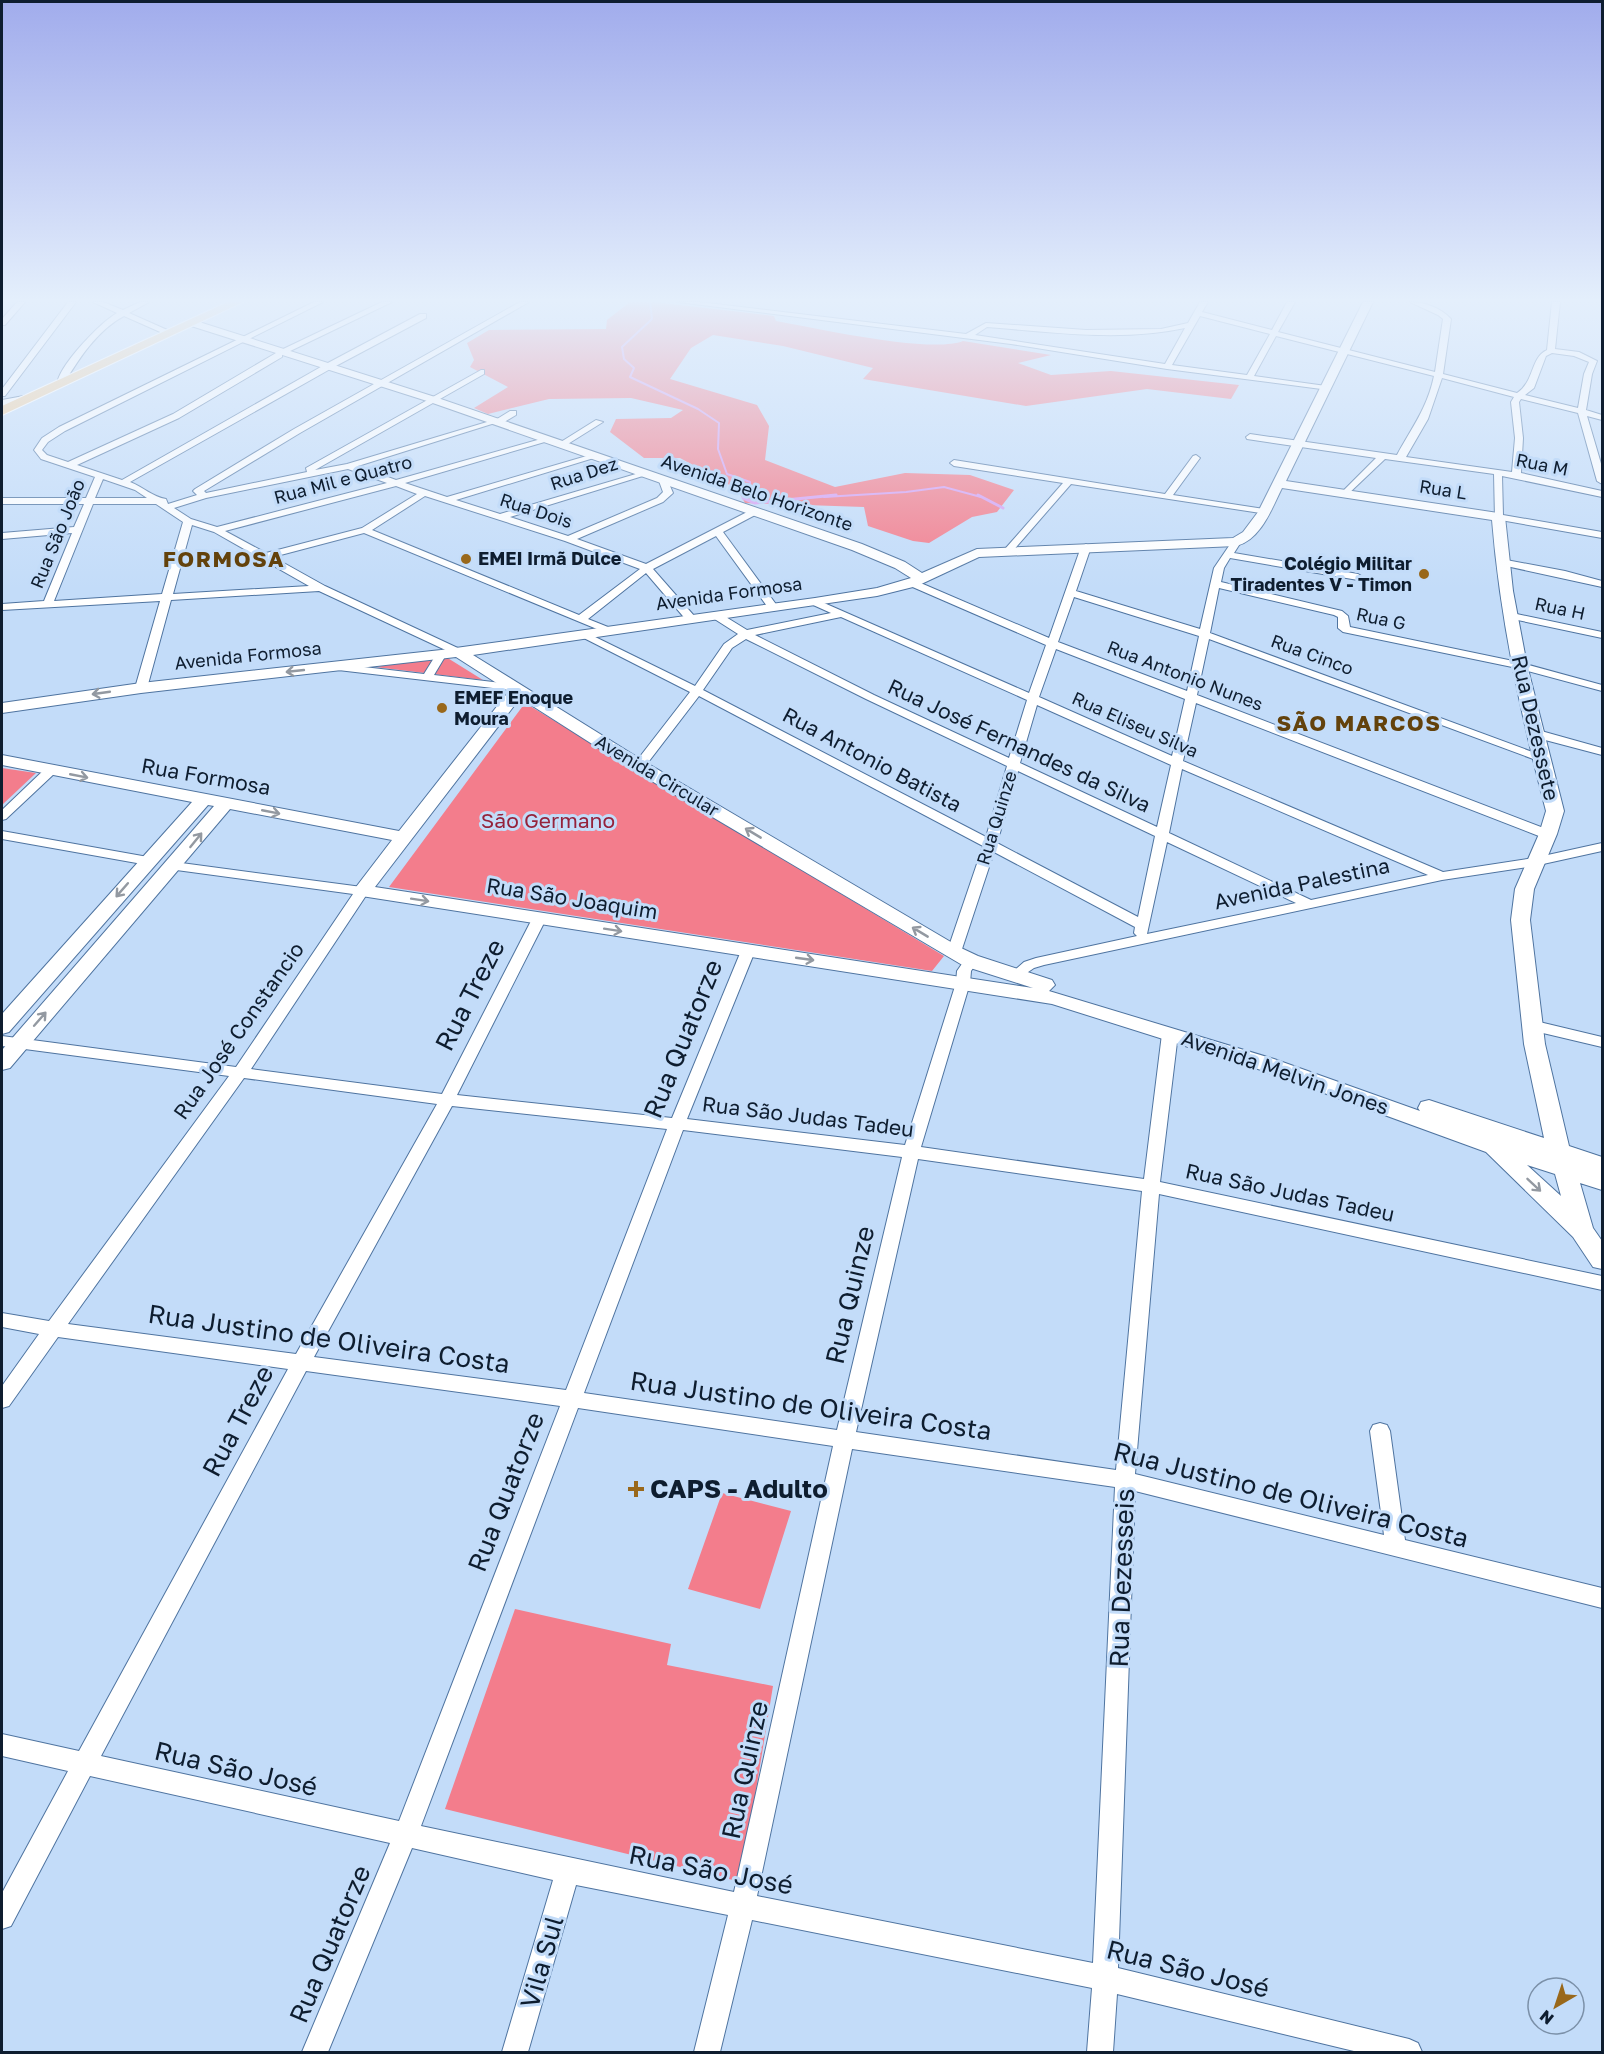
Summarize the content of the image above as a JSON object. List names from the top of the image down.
{
  "streets": {
    "main road": [
      "Rua L",
      "Avenida Belo Horizonte",
      "Avenida Formosa",
      "Rua Dezessete",
      "Avenida Circular",
      "Rua Formosa",
      "Rua São Joaquim",
      "Rua José Constancio",
      "Avenida Melvin Jones"
    ],
    "street": [
      "Rua M",
      "Rua Dez",
      "Rua Mil e Quatro",
      "Rua Dois",
      "Rua São João",
      "Rua H",
      "Rua G",
      "Rua Cinco",
      "Rua Antonio Nunes",
      "Rua Eliseu Silva",
      "Rua José Fernandes da Silva",
      "Rua Antonio Batista",
      "Rua Quinze",
      "Avenida Palestina",
      "Rua Treze",
      "Rua Quatorze",
      "Rua São Judas Tadeu",
      "Rua Justino de Oliveira Costa",
      "Rua Dezesseis",
      "Rua São José",
      "Vila Sul"
    ]
  },
  "crossings": [
    ["Rua M", "Rua Dezessete"],
    ["Rua Dez", "Avenida Belo Horizonte"],
    ["Rua Dez", "Rua Dois"],
    ["Rua Mil e Quatro", "Avenida Belo Horizonte"],
    ["Rua Mil e Quatro", "Rua Dois"],
    ["Rua Mil e Quatro", "Avenida Circular"],
    ["Rua L", "Rua Dezessete"],
    ["Avenida Belo Horizonte", "Avenida Formosa"],
    ["Avenida Belo Horizonte", "Rua Antonio Nunes"],
    ["Rua Dois", "Avenida Formosa"],
    ["Rua São João", "Avenida Circular"],
    ["Avenida Formosa", "Rua Antonio Nunes"],
    ["Avenida Formosa", "Rua Eliseu Silva"],
    ["Avenida Formosa", "Rua José Fernandes da Silva"],
    ["Avenida Formosa", "Rua Antonio Batista"],
    ["Avenida Formosa", "Avenida Circular"],
    ["Avenida Formosa", "Rua Quinze"],
    ["Rua H", "Rua Dezessete"],
    ["Rua G", "Rua Dezessete"],
    ["Rua Cinco", "Rua Dezessete"],
    ["Rua Cinco", "Rua Quinze"],
    ["Rua Antonio Nunes", "Rua Dezessete"],
    ["Rua Antonio Nunes", "Rua Quinze"],
    ["Rua Eliseu Silva", "Rua Quinze"],
    ["Rua Eliseu Silva", "Avenida Palestina"],
    ["Rua Dezessete", "Avenida Palestina"],
    ["Rua Dezessete", "Avenida Melvin Jones"],
    ["Rua José Fernandes da Silva", "Rua Quinze"],
    ["Rua José Fernandes da Silva", "Avenida Palestina"],
    ["Rua Antonio Batista", "Rua Quinze"],
    ["Avenida Circular", "Rua Quinze"],
    ["Avenida Circular", "Rua José Constancio"],
    ["Avenida Circular", "Avenida Melvin Jones"],
    ["Rua Formosa", "Rua José Constancio"],
    ["Rua Quinze", "Rua São Joaquim"],
    ["Rua Quinze", "Avenida Melvin Jones"],
    ["Rua Quinze", "Rua São Judas Tadeu"],
    ["Rua Quinze", "Rua Justino de Oliveira Costa"],
    ["Rua Quinze", "Rua São José"],
    ["Avenida Palestina", "Avenida Melvin Jones"],
    ["Rua São Joaquim", "Rua Treze"],
    ["Rua São Joaquim", "Rua José Constancio"],
    ["Rua São Joaquim", "Rua Quatorze"],
    ["Rua São Joaquim", "Avenida Melvin Jones"],
    ["Rua Treze", "Rua São Judas Tadeu"],
    ["Rua Treze", "Rua Justino de Oliveira Costa"],
    ["Rua Treze", "Rua São José"],
    ["Rua José Constancio", "Rua São Judas Tadeu"],
    ["Rua José Constancio", "Rua Justino de Oliveira Costa"],
    ["Rua Quatorze", "Rua São Judas Tadeu"],
    ["Rua Quatorze", "Rua Justino de Oliveira Costa"],
    ["Rua Quatorze", "Rua São José"],
    ["Avenida Melvin Jones", "Rua Dezesseis"],
    ["Rua São Judas Tadeu", "Rua Dezesseis"],
    ["Rua Justino de Oliveira Costa", "Rua Dezesseis"],
    ["Rua Dezesseis", "Rua São José"],
    ["Rua São José", "Vila Sul"]
  ],
  "one_way": ["Rua Formosa", "Rua São Joaquim"],
  "districts": ["FORMOSA", "SÃO MARCOS"],
  "parks": ["São Germano"],
  "places": {
    "other": ["EMEI Irmã Dulce", "Colégio Militar Tiradentes V - Timon", "EMEF Enoque Moura"],
    "health": ["CAPS - Adulto"]
  },
  "north": "bottom left"
}
